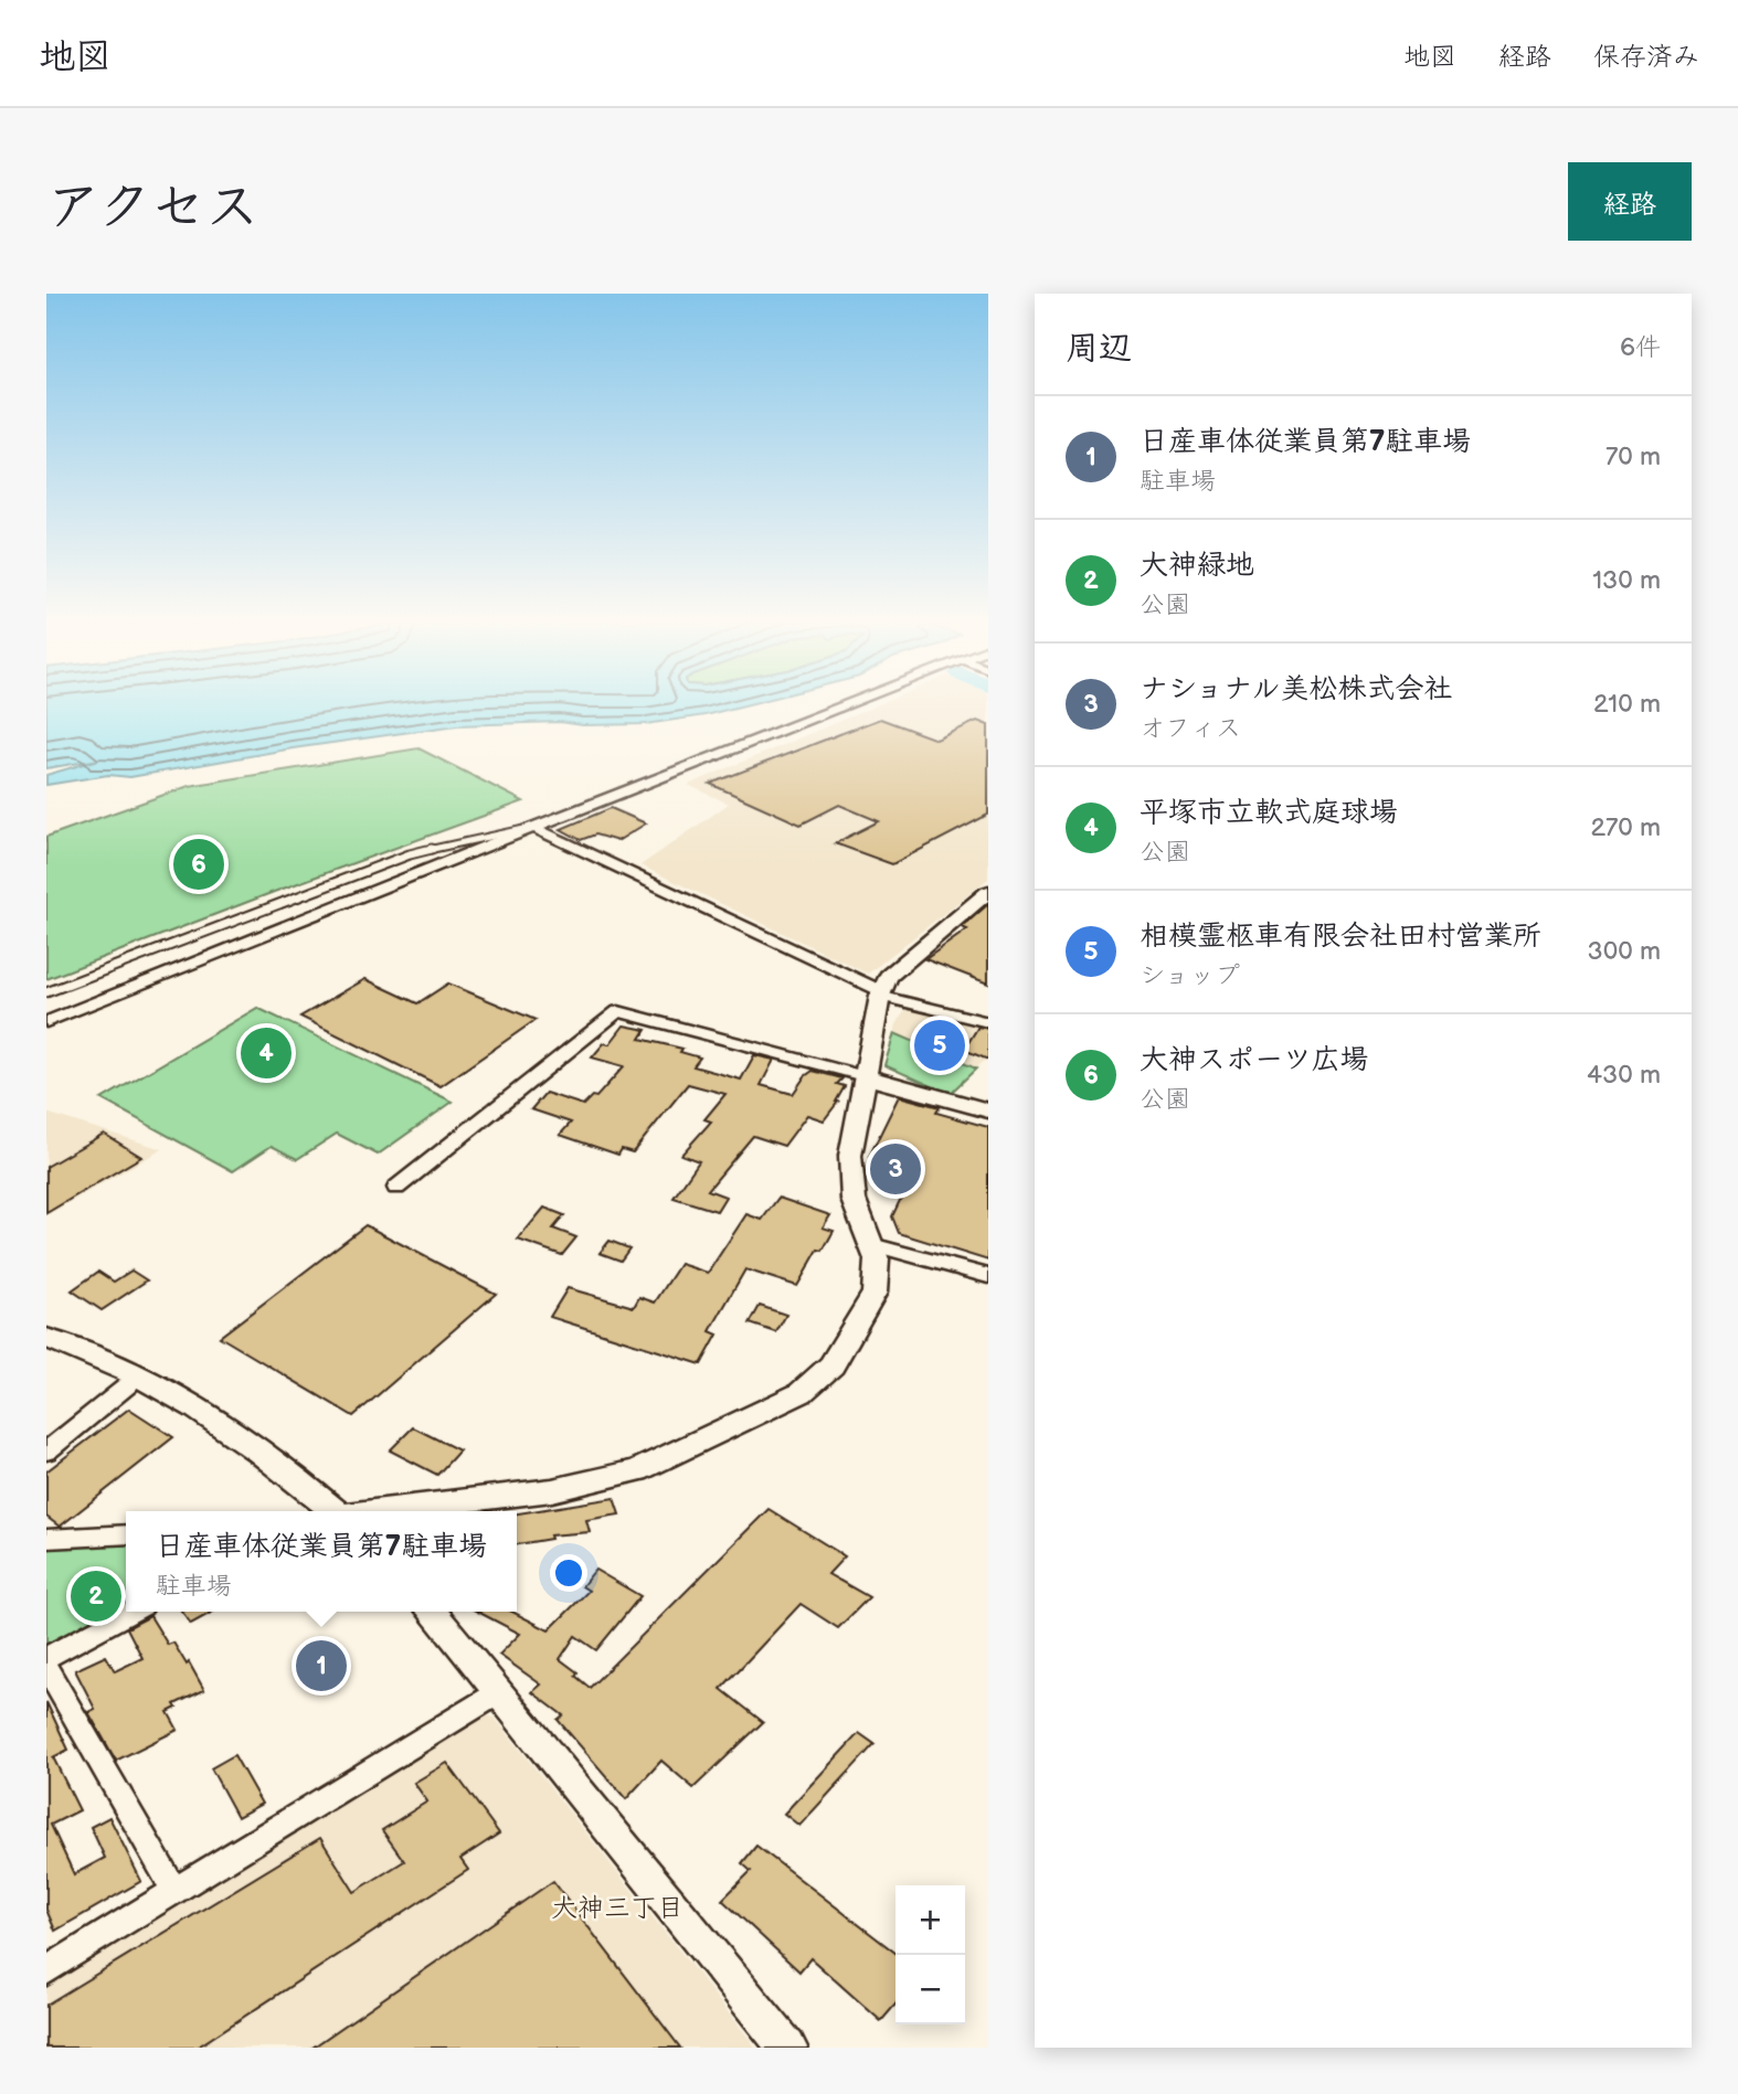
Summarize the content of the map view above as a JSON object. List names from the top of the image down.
{
  "districts": ["大神三丁目"],
  "page": {
    "header": "地図",
    "nav": ["地図", "経路", "保存済み"],
    "title": "アクセス",
    "buttons": "経路",
    "heading": ["周辺", "6件"],
    "list": [
      {
        "mark": "1",
        "name": "日産車体従業員第7駐車場",
        "note": "駐車場",
        "value": "70 m"
      },
      {
        "mark": "2",
        "name": "大神緑地",
        "note": "公園",
        "value": "130 m"
      },
      {
        "mark": "3",
        "name": "ナショナル美松株式会社",
        "note": "オフィス",
        "value": "210 m"
      },
      {
        "mark": "4",
        "name": "平塚市立軟式庭球場",
        "note": "公園",
        "value": "270 m"
      },
      {
        "mark": "5",
        "name": "相模霊柩車有限会社田村営業所",
        "note": "ショップ",
        "value": "300 m"
      },
      {
        "mark": "6",
        "name": "大神スポーツ広場",
        "note": "公園",
        "value": "430 m"
      }
    ],
    "pins": [
      "6",
      "5",
      "4",
      "3",
      "2",
      "1"
    ],
    "popup": ["日産車体従業員第7駐車場", "駐車場"],
    "map_buttons": ["+", "−"]
  }
}
